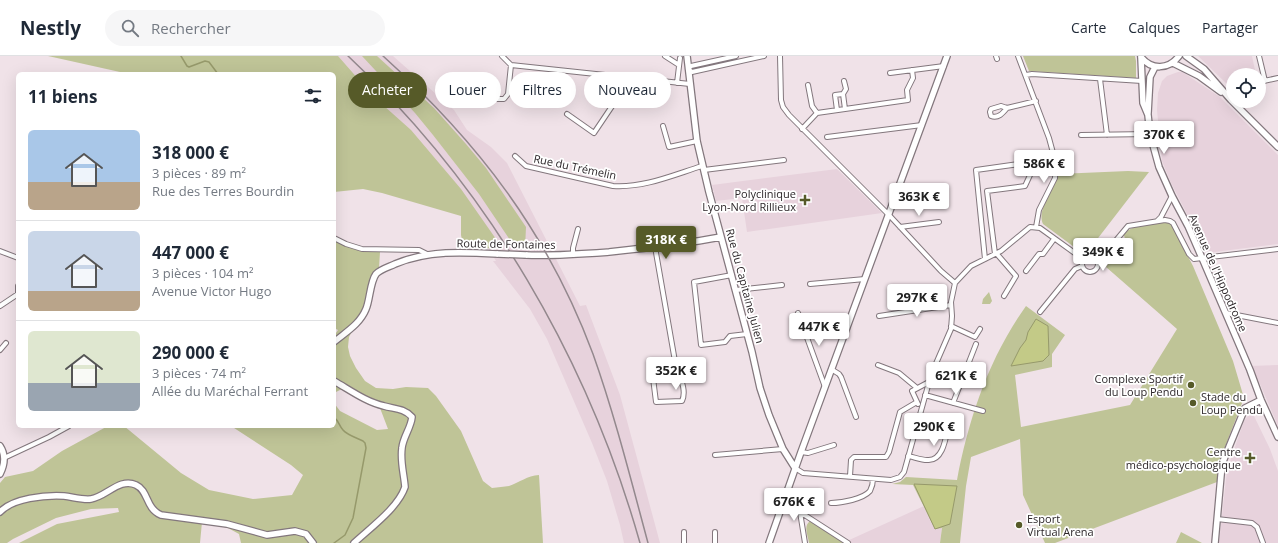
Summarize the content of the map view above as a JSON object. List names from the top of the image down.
{
  "streets": {
    "street": [
      "Rue du Trémelin",
      "Route de Fontaines",
      "Avenue de l'Hippodrome",
      "Rue du Capitaine Julien"
    ]
  },
  "crossings": [
    ["Rue du Trémelin", "Rue du Capitaine Julien"],
    ["Route de Fontaines", "Rue du Capitaine Julien"]
  ],
  "places": {
    "health": ["Polyclinique Lyon-Nord Rillieux", "Centre médico-psychologique"],
    "other": ["Complexe Sportif du Loup Pendu", "Stade du Loup Pendu", "Esport Virtual Arena"]
  },
  "page": {
    "header": "Nestly",
    "search": "Rechercher",
    "nav": ["Carte", "Calques", "Partager"],
    "chip": [
      "Acheter",
      "Louer",
      "Filtres",
      "Nouveau"
    ],
    "heading": "11 biens",
    "list": [
      {
        "name": "318 000 €",
        "note": "3 pièces · 89 m² · Rue des Terres Bourdin"
      },
      {
        "name": "447 000 €",
        "note": "3 pièces · 104 m² · Avenue Victor Hugo"
      },
      {
        "name": "290 000 €",
        "note": "3 pièces · 74 m² · Allée du Maréchal Ferrant"
      }
    ],
    "price": [
      "370K €",
      "586K €",
      "363K €",
      "318K €",
      "349K €",
      "297K €",
      "447K €",
      "352K €",
      "621K €",
      "290K €",
      "676K €"
    ]
  }
}
